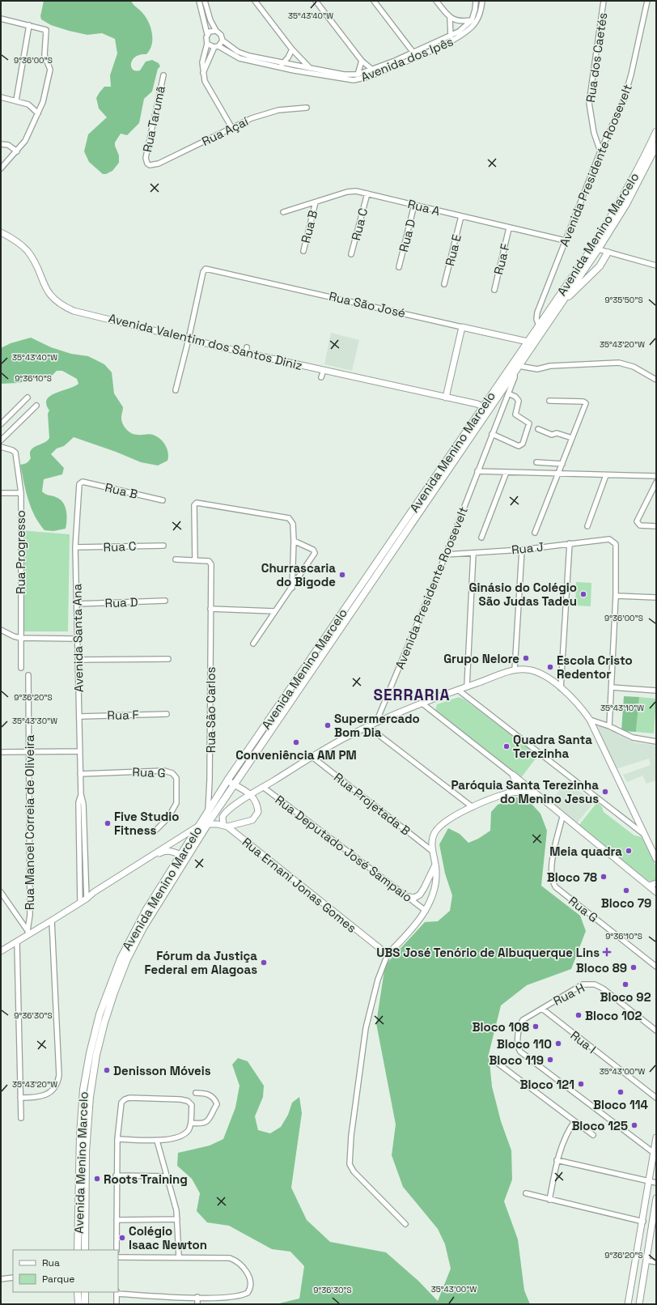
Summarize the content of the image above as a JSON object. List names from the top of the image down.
{
  "streets": {
    "main road": ["Avenida Menino Marcelo"],
    "street": [
      "Rua dos Caetés",
      "Avenida dos Ipês",
      "Rua Tarumã",
      "Rua Açaí",
      "Avenida Presidente Roosevelt",
      "Rua A",
      "Rua C",
      "Rua B",
      "Rua D",
      "Rua E",
      "Rua F",
      "Rua São José",
      "Avenida Valentim dos Santos Diniz",
      "Rua J",
      "Rua Progresso",
      "Avenida Santa Ana",
      "Rua São Carlos",
      "Rua G",
      "Rua Projetada B",
      "Rua Manoel Correia de Oliveira",
      "Rua Deputado José Sampaio",
      "Rua Ernani Jonas Gomes",
      "Rua H",
      "Rua I"
    ]
  },
  "crossings": [
    ["Rua dos Caetés", "Avenida Presidente Roosevelt"],
    ["Rua Tarumã", "Rua Açaí"],
    ["Avenida Presidente Roosevelt", "Rua A"],
    ["Avenida Presidente Roosevelt", "Avenida Menino Marcelo"],
    ["Avenida Presidente Roosevelt", "Rua J"],
    ["Rua A", "Rua C"],
    ["Rua A", "Rua B"],
    ["Rua A", "Rua D"],
    ["Rua A", "Rua E"],
    ["Rua A", "Rua F"],
    ["Rua C", "Avenida Santa Ana"],
    ["Rua B", "Avenida Santa Ana"],
    ["Avenida Menino Marcelo", "Rua São José"],
    ["Avenida Menino Marcelo", "Avenida Valentim dos Santos Diniz"],
    ["Avenida Menino Marcelo", "Rua São Carlos"],
    ["Rua D", "Avenida Santa Ana"],
    ["Rua F", "Avenida Santa Ana"],
    ["Rua São José", "Avenida Valentim dos Santos Diniz"],
    ["Avenida Santa Ana", "Rua G"],
    ["Rua H", "Rua I"]
  ],
  "districts": ["SERRARIA"],
  "places": {
    "other": [
      "Churrascaria do Bigode",
      "Ginásio do Colégio São Judas Tadeu",
      "Grupo Nelore",
      "Escola Cristo Redentor",
      "Supermercado Bom Dia",
      "Conveniência AM PM",
      "Quadra Santa Terezinha",
      "Paróquia Santa Terezinha do Menino Jesus",
      "Five Studio Fitness",
      "Meia quadra",
      "Bloco 78",
      "Bloco 79",
      "Fórum da Justiça Federal em Alagoas",
      "Bloco 89",
      "Bloco 92",
      "Bloco 102",
      "Bloco 108",
      "Bloco 110",
      "Bloco 119",
      "Denisson Móveis",
      "Bloco 121",
      "Bloco 114",
      "Bloco 125",
      "Roots Training",
      "Colégio Isaac Newton"
    ],
    "health": ["UBS José Tenório de Albuquerque Lins"]
  },
  "legend": ["Rua", "Parque"],
  "coordinates": [
    "35°43'40\"W",
    "9°36'00\"S",
    "9°35'50\"S",
    "35°43'20\"W",
    "9°36'10\"S",
    "9°36'20\"S",
    "35°43'10\"W",
    "35°43'30\"W",
    "9°36'30\"S",
    "35°43'00\"W"
  ]
}
